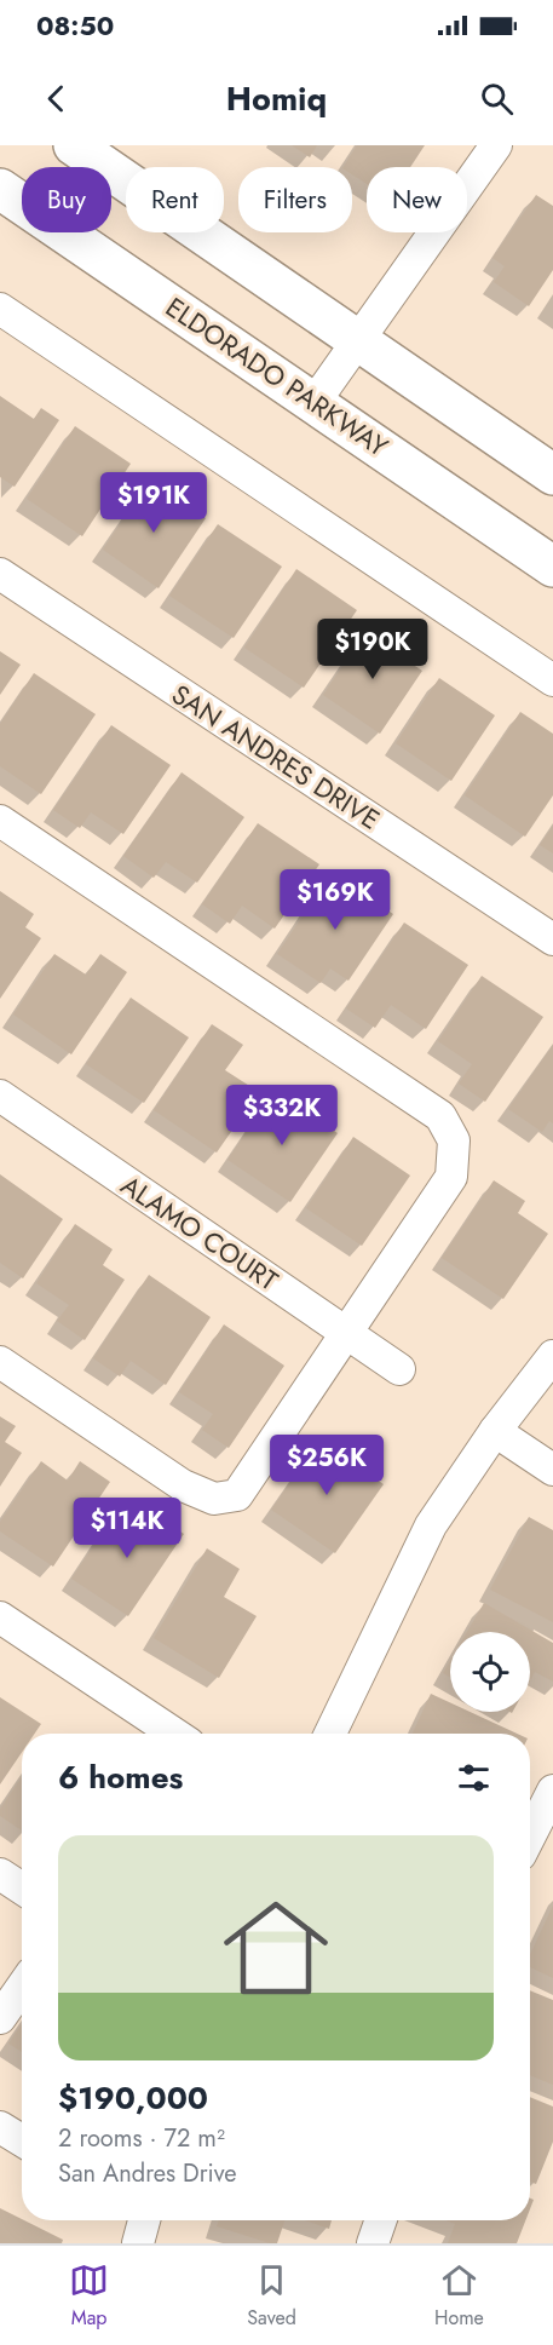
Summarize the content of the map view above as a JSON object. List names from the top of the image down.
{
  "streets": {
    "main road": ["ELDORADO PARKWAY"],
    "street": ["SAN ANDRES DRIVE", "ALAMO COURT"]
  },
  "page": {
    "status": "08:50",
    "header": "Homiq",
    "chip": [
      "Buy",
      "Rent",
      "Filters",
      "New"
    ],
    "price": [
      "$191K",
      "$190K",
      "$169K",
      "$332K",
      "$256K",
      "$114K"
    ],
    "heading": "6 homes",
    "list": [
      {
        "name": "$190,000",
        "note": "2 rooms · 72 m² · San Andres Drive"
      }
    ],
    "tabs": ["Map", "Saved", "Home"]
  }
}
